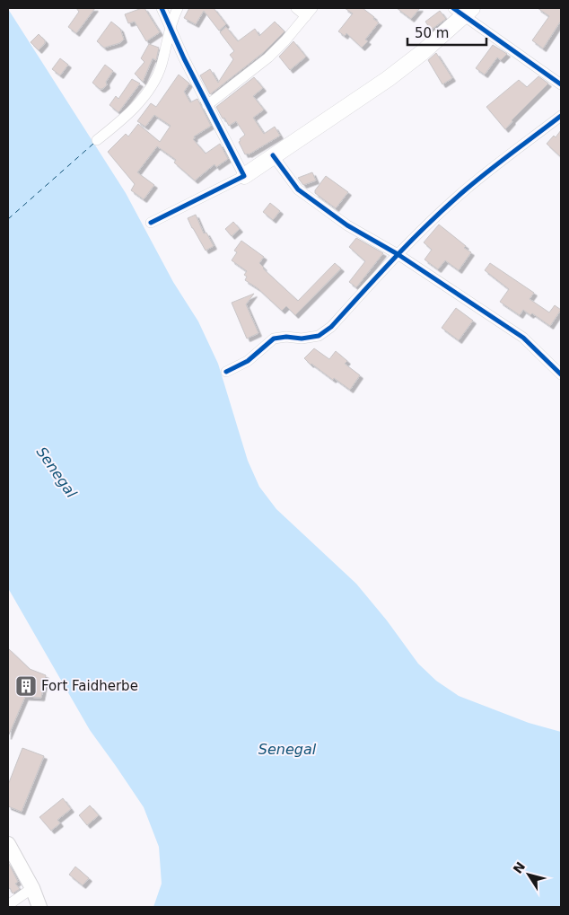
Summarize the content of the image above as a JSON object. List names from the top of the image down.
{
  "water": ["Senegal"],
  "places": {
    "building": ["Fort Faidherbe"]
  },
  "scale_bar": "50 m",
  "north": "top left"
}
